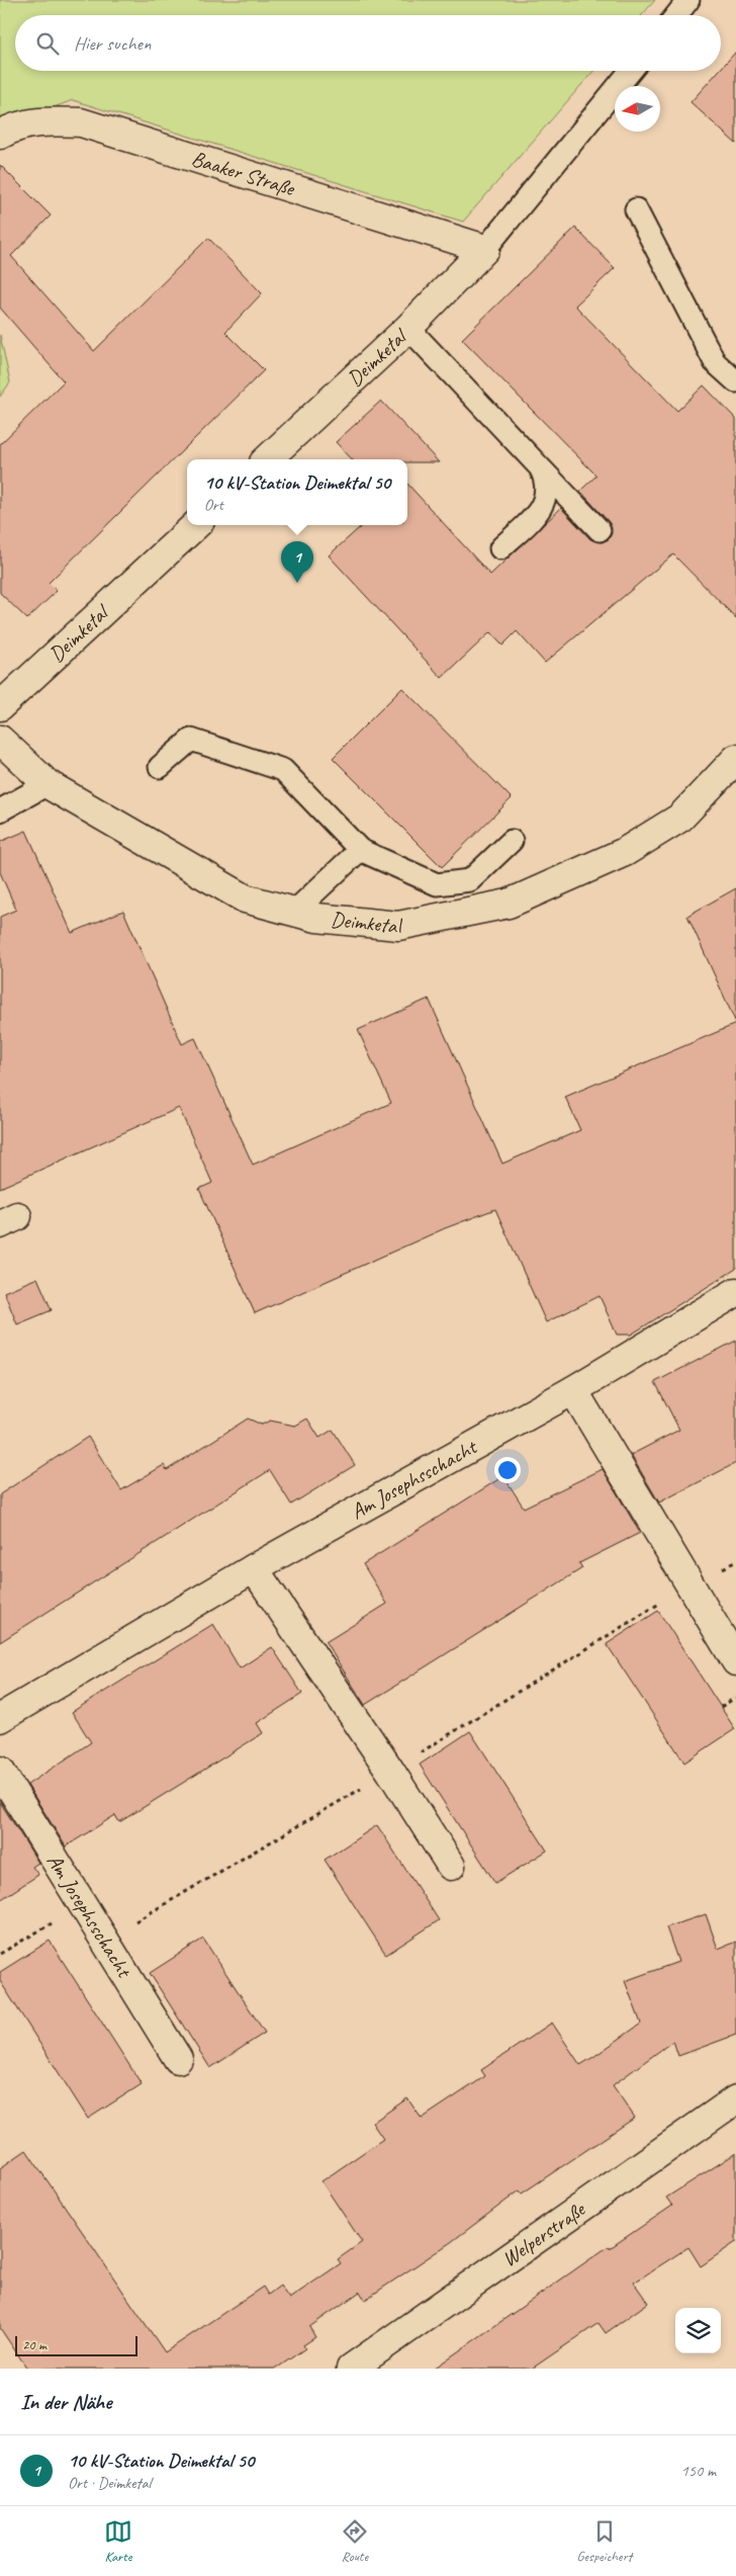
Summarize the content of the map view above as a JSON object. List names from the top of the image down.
{
  "streets": {
    "street": [
      "Baaker Straße",
      "Deimketal",
      "Am Josephsschacht",
      "Welperstraße"
    ]
  },
  "crossings": [
    ["Baaker Straße", "Deimketal"]
  ],
  "scale_bar": "20 m",
  "north": "left",
  "page": {
    "search": "Hier suchen",
    "popup": ["10 kV-Station Deimektal 50", "Ort"],
    "pins": "1",
    "scale": "20 m",
    "heading": "In der Nähe",
    "list": [
      {
        "mark": "1",
        "name": "10 kV-Station Deimektal 50",
        "note": "Ort · Deimketal",
        "value": "150 m"
      }
    ],
    "nav": ["Karte", "Route", "Gespeichert"]
  }
}
